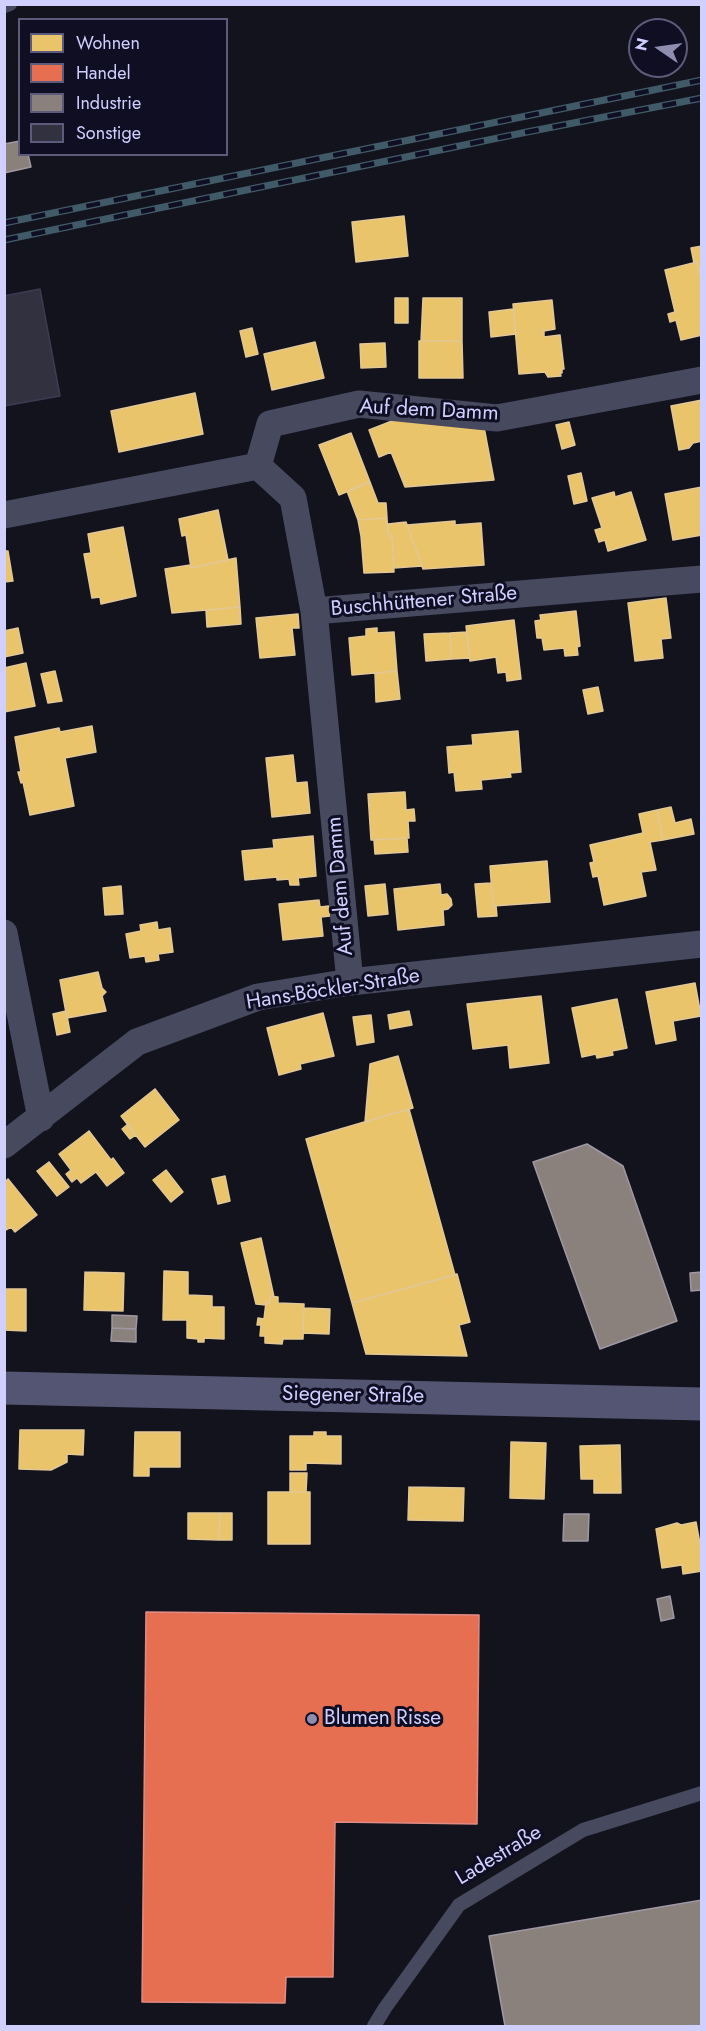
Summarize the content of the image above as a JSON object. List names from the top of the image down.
{
  "streets": {
    "main road": ["Siegener Straße"],
    "street": ["Auf dem Damm", "Buschhüttener Straße", "Hans-Böckler-Straße"],
    "lane": ["Ladestraße"]
  },
  "crossings": [
    ["Auf dem Damm", "Buschhüttener Straße"],
    ["Auf dem Damm", "Hans-Böckler-Straße"]
  ],
  "places": ["Blumen Risse"],
  "legend": [
    "Wohnen",
    "Handel",
    "Industrie",
    "Sonstige"
  ],
  "north": "left"
}
